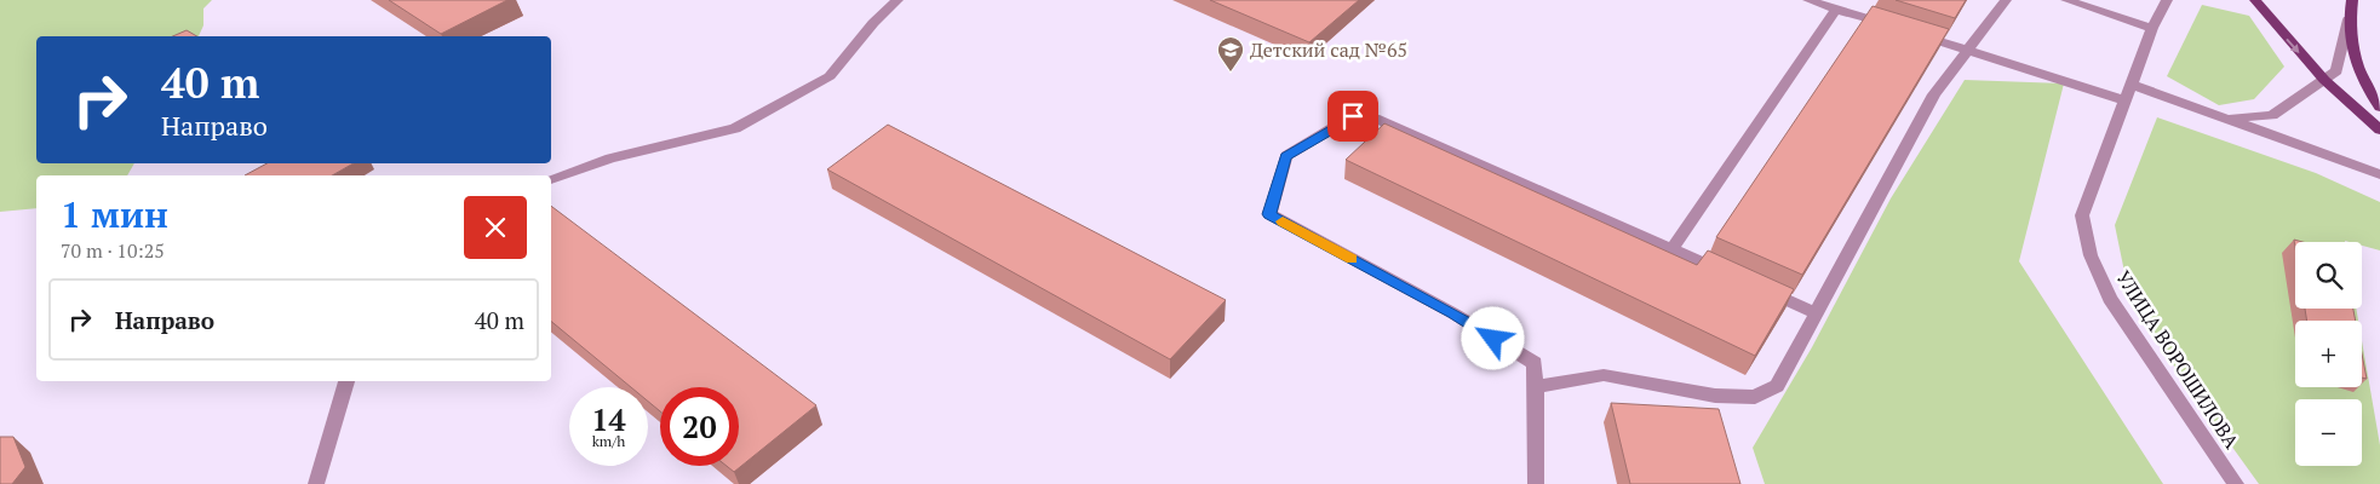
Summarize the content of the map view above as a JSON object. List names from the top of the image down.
{
  "streets": {
    "street": ["УЛИЦА ВОРОШИЛОВА"]
  },
  "places": {
    "school or university": ["Детский сад №65"]
  },
  "page": {
    "turn": ["40 m", "Направо"],
    "heading": ["1 мин", "70 m · 10:25"],
    "map_buttons": ["+", "−"],
    "list": [
      {
        "name": "Направо",
        "value": "40 m"
      }
    ],
    "speed": "14 km/h",
    "limit": "20"
  }
}
